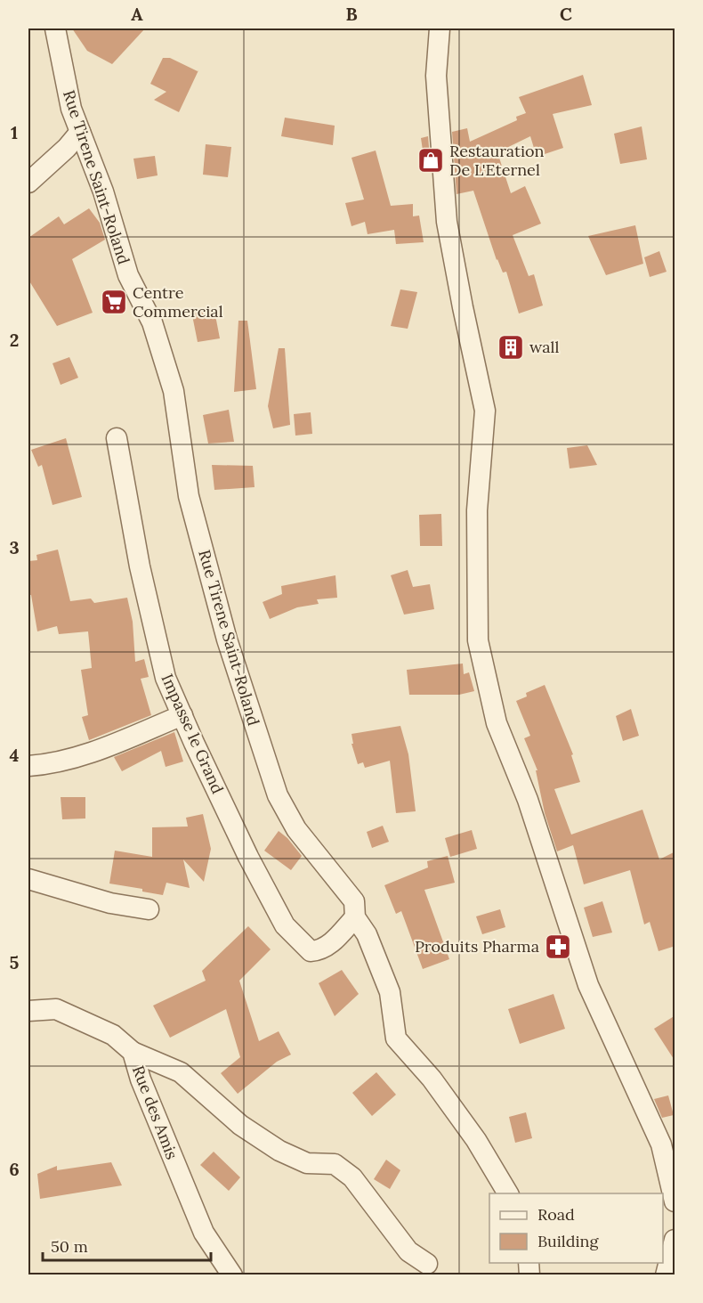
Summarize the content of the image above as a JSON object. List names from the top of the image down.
{
  "streets": {
    "street": ["Rue Tirene Saint-Roland", "Impasse le Grand", "Rue des Amis"]
  },
  "crossings": [
    ["Rue Tirene Saint-Roland", "Impasse le Grand"]
  ],
  "places": {
    "shop": ["Restauration De L'Eternel"],
    "supermarket": ["Centre Commercial"],
    "building": ["wall"],
    "pharmacy": ["Produits Pharma"]
  },
  "legend": ["Road", "Building"],
  "scale_bar": "50 m",
  "grid": {
    "columns": ["A", "B", "C"],
    "rows": [
      "1",
      "2",
      "3",
      "4",
      "5",
      "6"
    ]
  }
}
